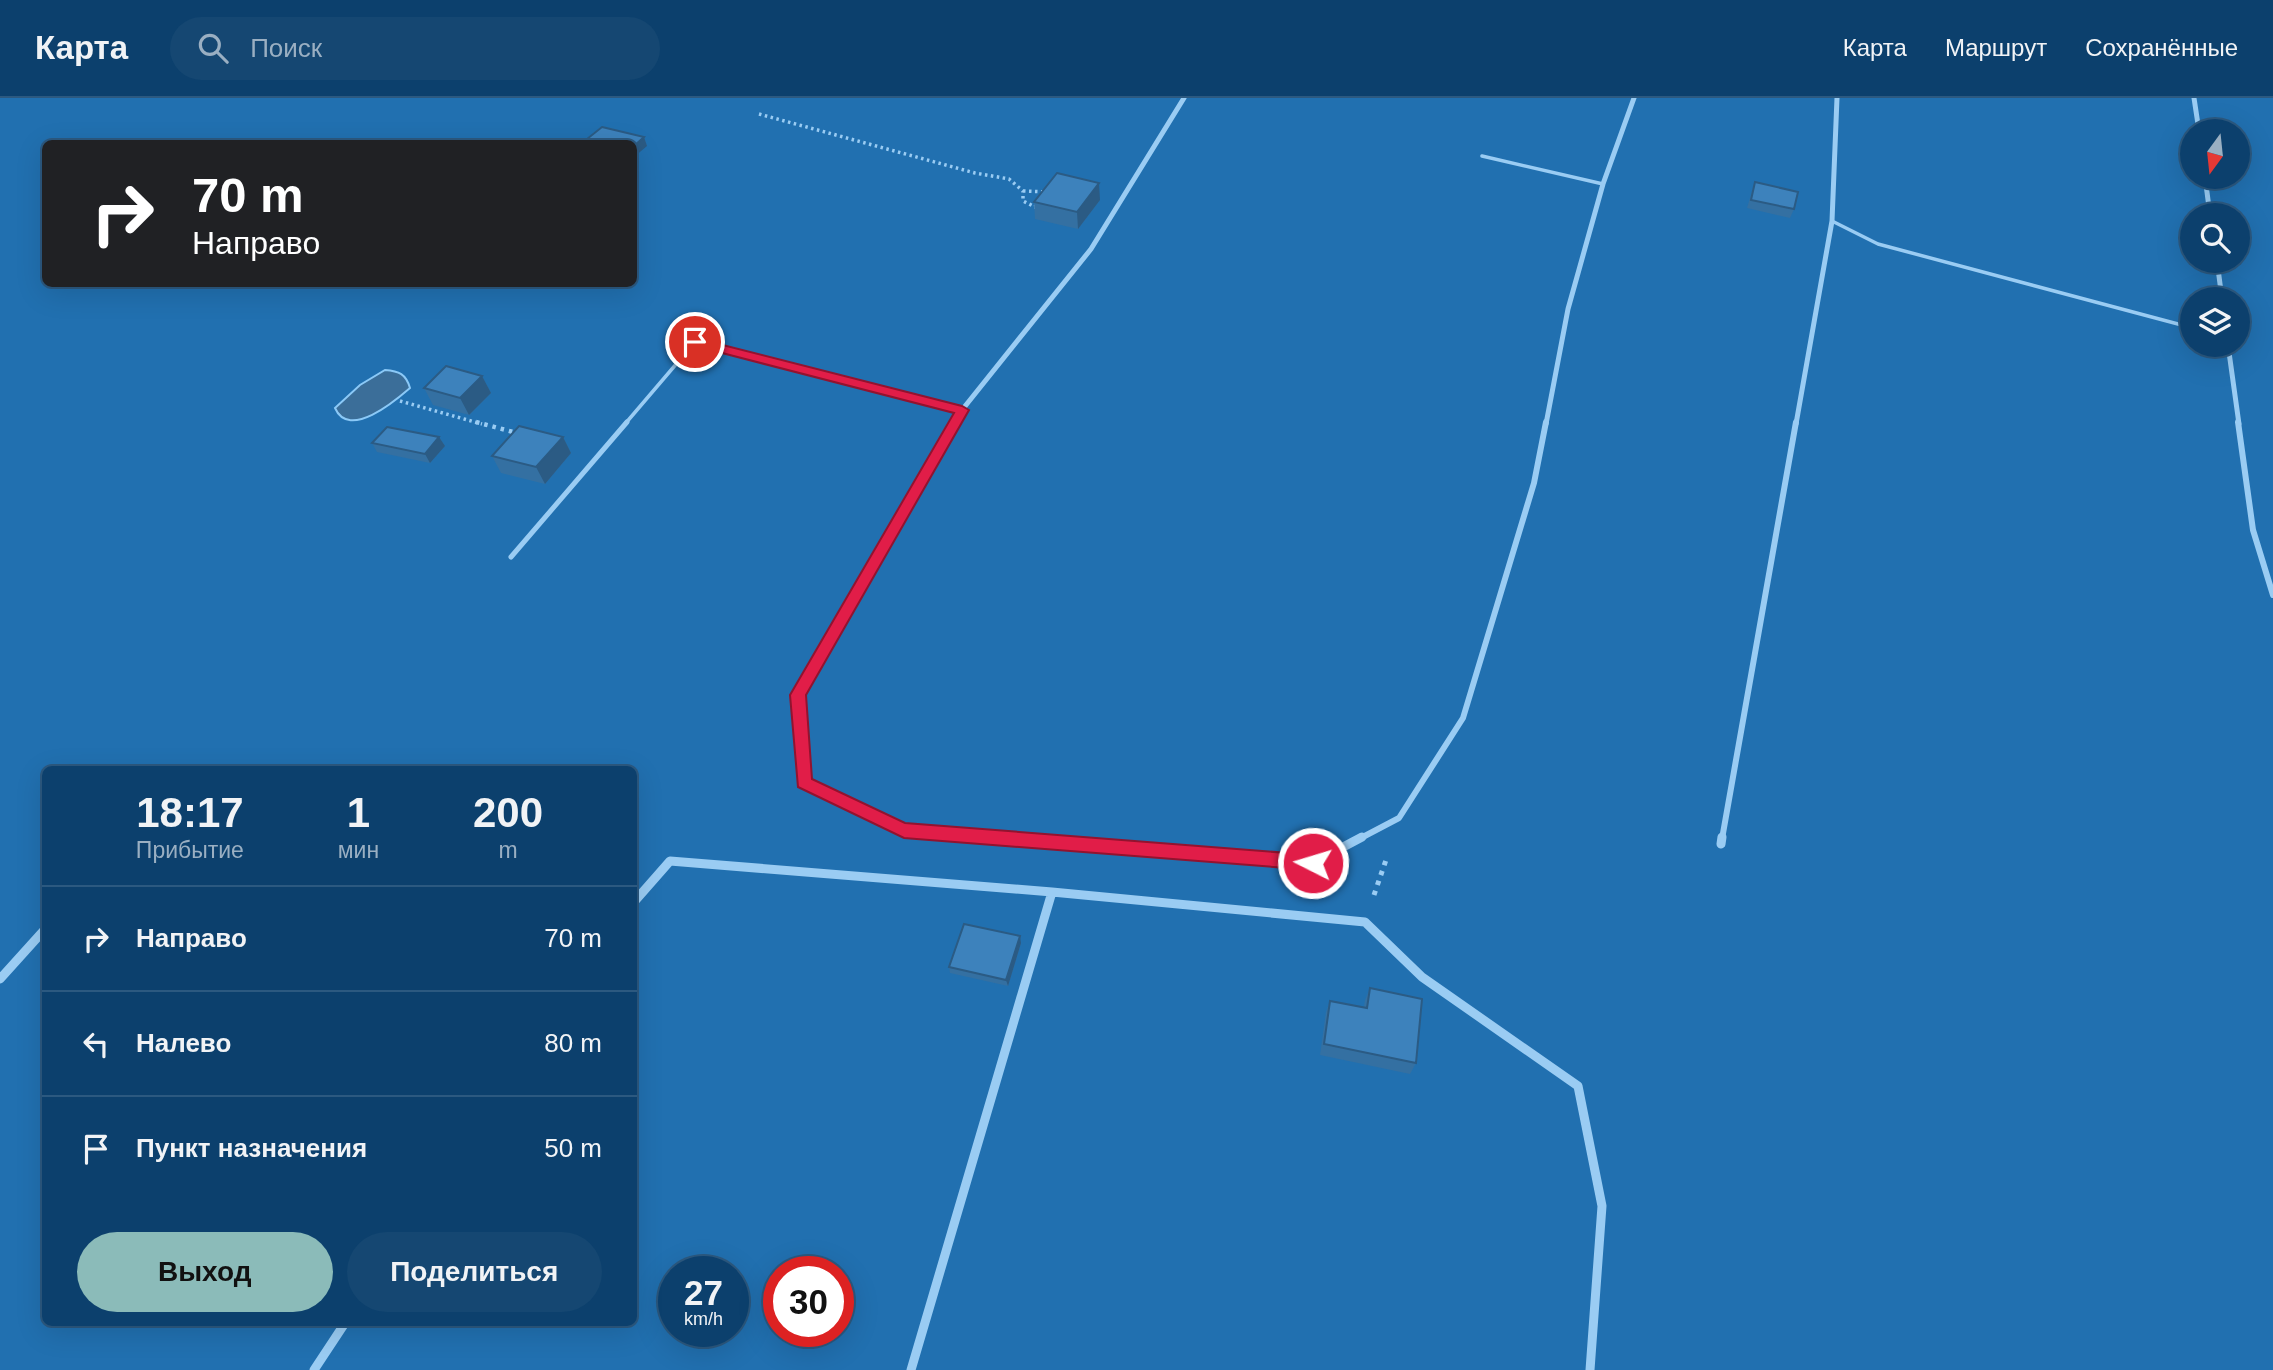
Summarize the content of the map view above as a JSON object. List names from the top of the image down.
{
  "north": "bottom",
  "page": {
    "header": "Карта",
    "search": "Поиск",
    "nav": ["Карта", "Маршрут", "Сохранённые"],
    "turn": ["70 m", "Направо"],
    "eta": [
      "18:17",
      "Прибытие",
      "1",
      "мин",
      "200",
      "m"
    ],
    "list": [
      {
        "name": "Направо",
        "value": "70 m"
      },
      {
        "name": "Налево",
        "value": "80 m"
      },
      {
        "name": "Пункт назначения",
        "value": "50 m"
      }
    ],
    "buttons": ["Выход", "Поделиться"],
    "speed": "27 km/h",
    "limit": "30"
  }
}
